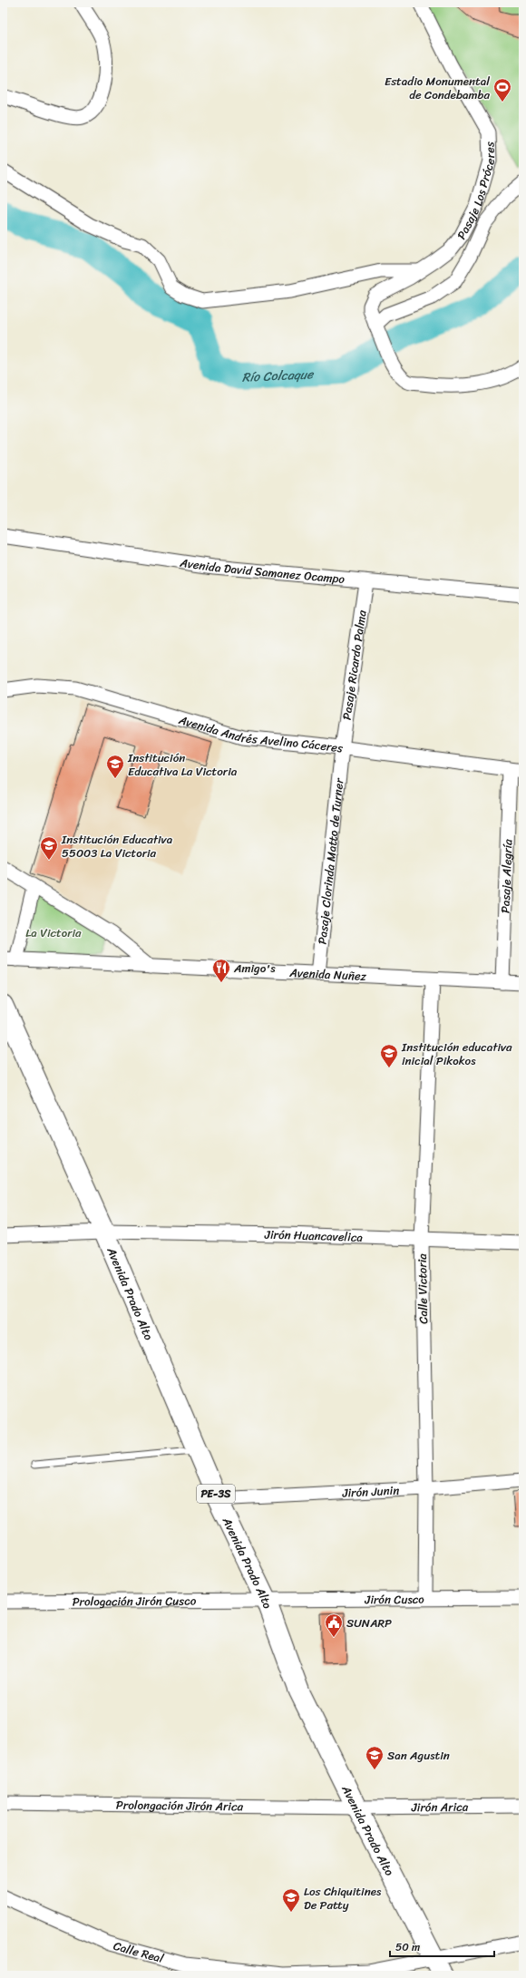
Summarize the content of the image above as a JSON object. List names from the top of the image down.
{
  "streets": {
    "highway": ["Avenida Prado Alto", "PE-3S"],
    "street": [
      "Pasaje Los Próceres",
      "Avenida David Samanez Ocampo",
      "Pasaje Ricardo Palma",
      "Avenida Andrés Avelino Cáceres",
      "Pasaje Clorinda Matto de Turner",
      "Pasaje Alegría",
      "Avenida Nuñez",
      "Jirón Huancavelica",
      "Calle Victoria",
      "Jirón Junin",
      "Jirón Cusco",
      "Prologación Jirón Cusco",
      "Prolongación Jirón Arica",
      "Jirón Arica",
      "Calle Real"
    ]
  },
  "crossings": [
    ["Avenida David Samanez Ocampo", "Pasaje Ricardo Palma"],
    ["Pasaje Ricardo Palma", "Avenida Andrés Avelino Cáceres"],
    ["Pasaje Ricardo Palma", "Pasaje Clorinda Matto de Turner"],
    ["Avenida Andrés Avelino Cáceres", "Pasaje Clorinda Matto de Turner"],
    ["Avenida Andrés Avelino Cáceres", "Pasaje Alegría"],
    ["Pasaje Clorinda Matto de Turner", "Avenida Nuñez"],
    ["Pasaje Alegría", "Avenida Nuñez"],
    ["Avenida Nuñez", "Calle Victoria"],
    ["Jirón Huancavelica", "Calle Victoria"],
    ["Jirón Huancavelica", "Avenida Prado Alto"],
    ["Calle Victoria", "Jirón Junin"],
    ["Calle Victoria", "Jirón Cusco"],
    ["Avenida Prado Alto", "Jirón Junin"],
    ["Avenida Prado Alto", "Jirón Cusco"],
    ["Avenida Prado Alto", "Prologación Jirón Cusco"],
    ["Avenida Prado Alto", "Prolongación Jirón Arica"],
    ["Avenida Prado Alto", "Jirón Arica"],
    ["Avenida Prado Alto", "Calle Real"],
    ["Jirón Cusco", "Prologación Jirón Cusco"],
    ["Prolongación Jirón Arica", "Jirón Arica"]
  ],
  "water": ["Río Colcaque"],
  "parks": ["La Victoria"],
  "places": {
    "sports": ["Estadio Monumental de Condebamba"],
    "school or university": [
      "Institución Educativa La Victoria",
      "Institución Educativa 55003 La Victoria",
      "Institución educativa inicial Pikokos",
      "San Agustin",
      "Los Chiquitines De Patty"
    ],
    "restaurant": ["Amigo's"],
    "public building": ["SUNARP"]
  },
  "scale_bar": "50 m"
}
